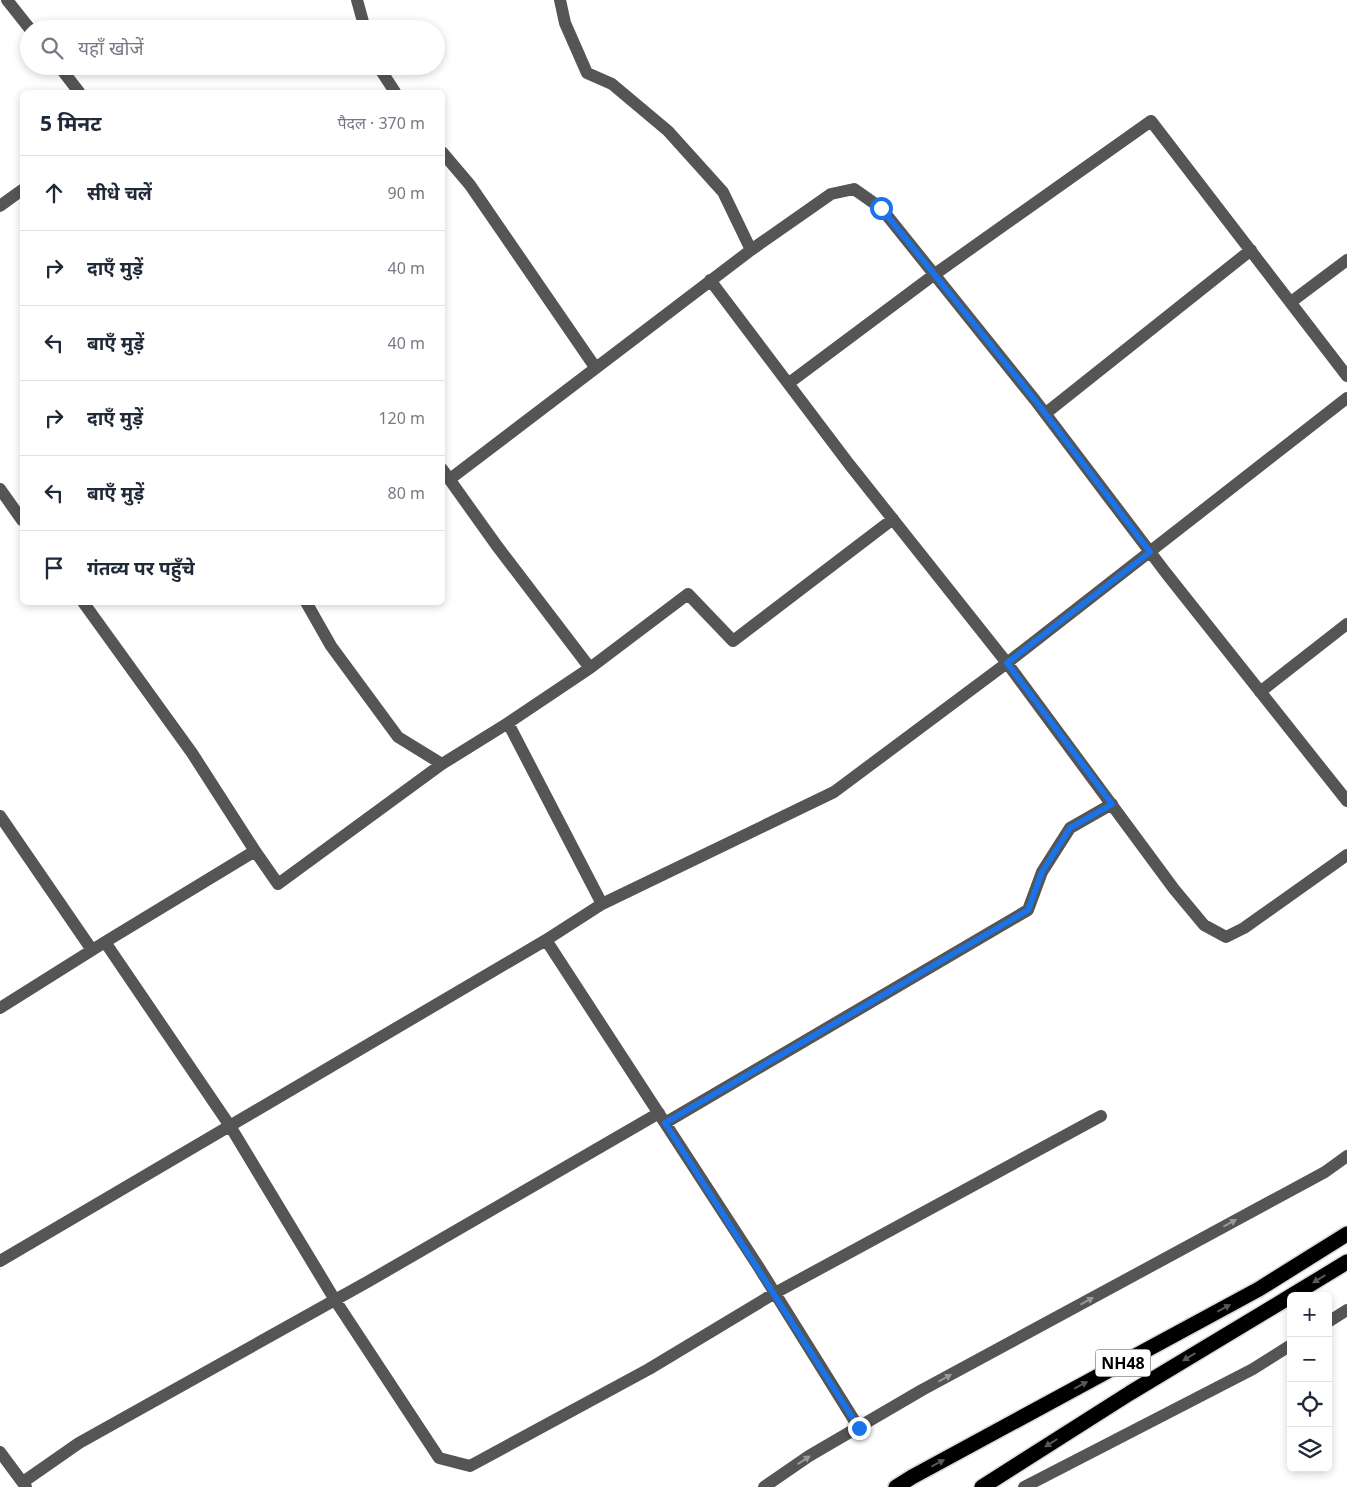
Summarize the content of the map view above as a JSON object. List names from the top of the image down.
{
  "streets": {
    "highway": ["NH48"]
  },
  "page": {
    "search": "यहाँ खोजें",
    "heading": ["5 मिनट", "पैदल · 370 m"],
    "list": [
      ["सीधे चलें", "90 m"],
      ["दाएँ मुड़ें", "40 m"],
      ["बाएँ मुड़ें", "40 m"],
      ["दाएँ मुड़ें", "120 m"],
      ["बाएँ मुड़ें", "80 m"],
      "गंतव्य पर पहुँचे"
    ],
    "map_buttons": ["+", "−"]
  }
}
